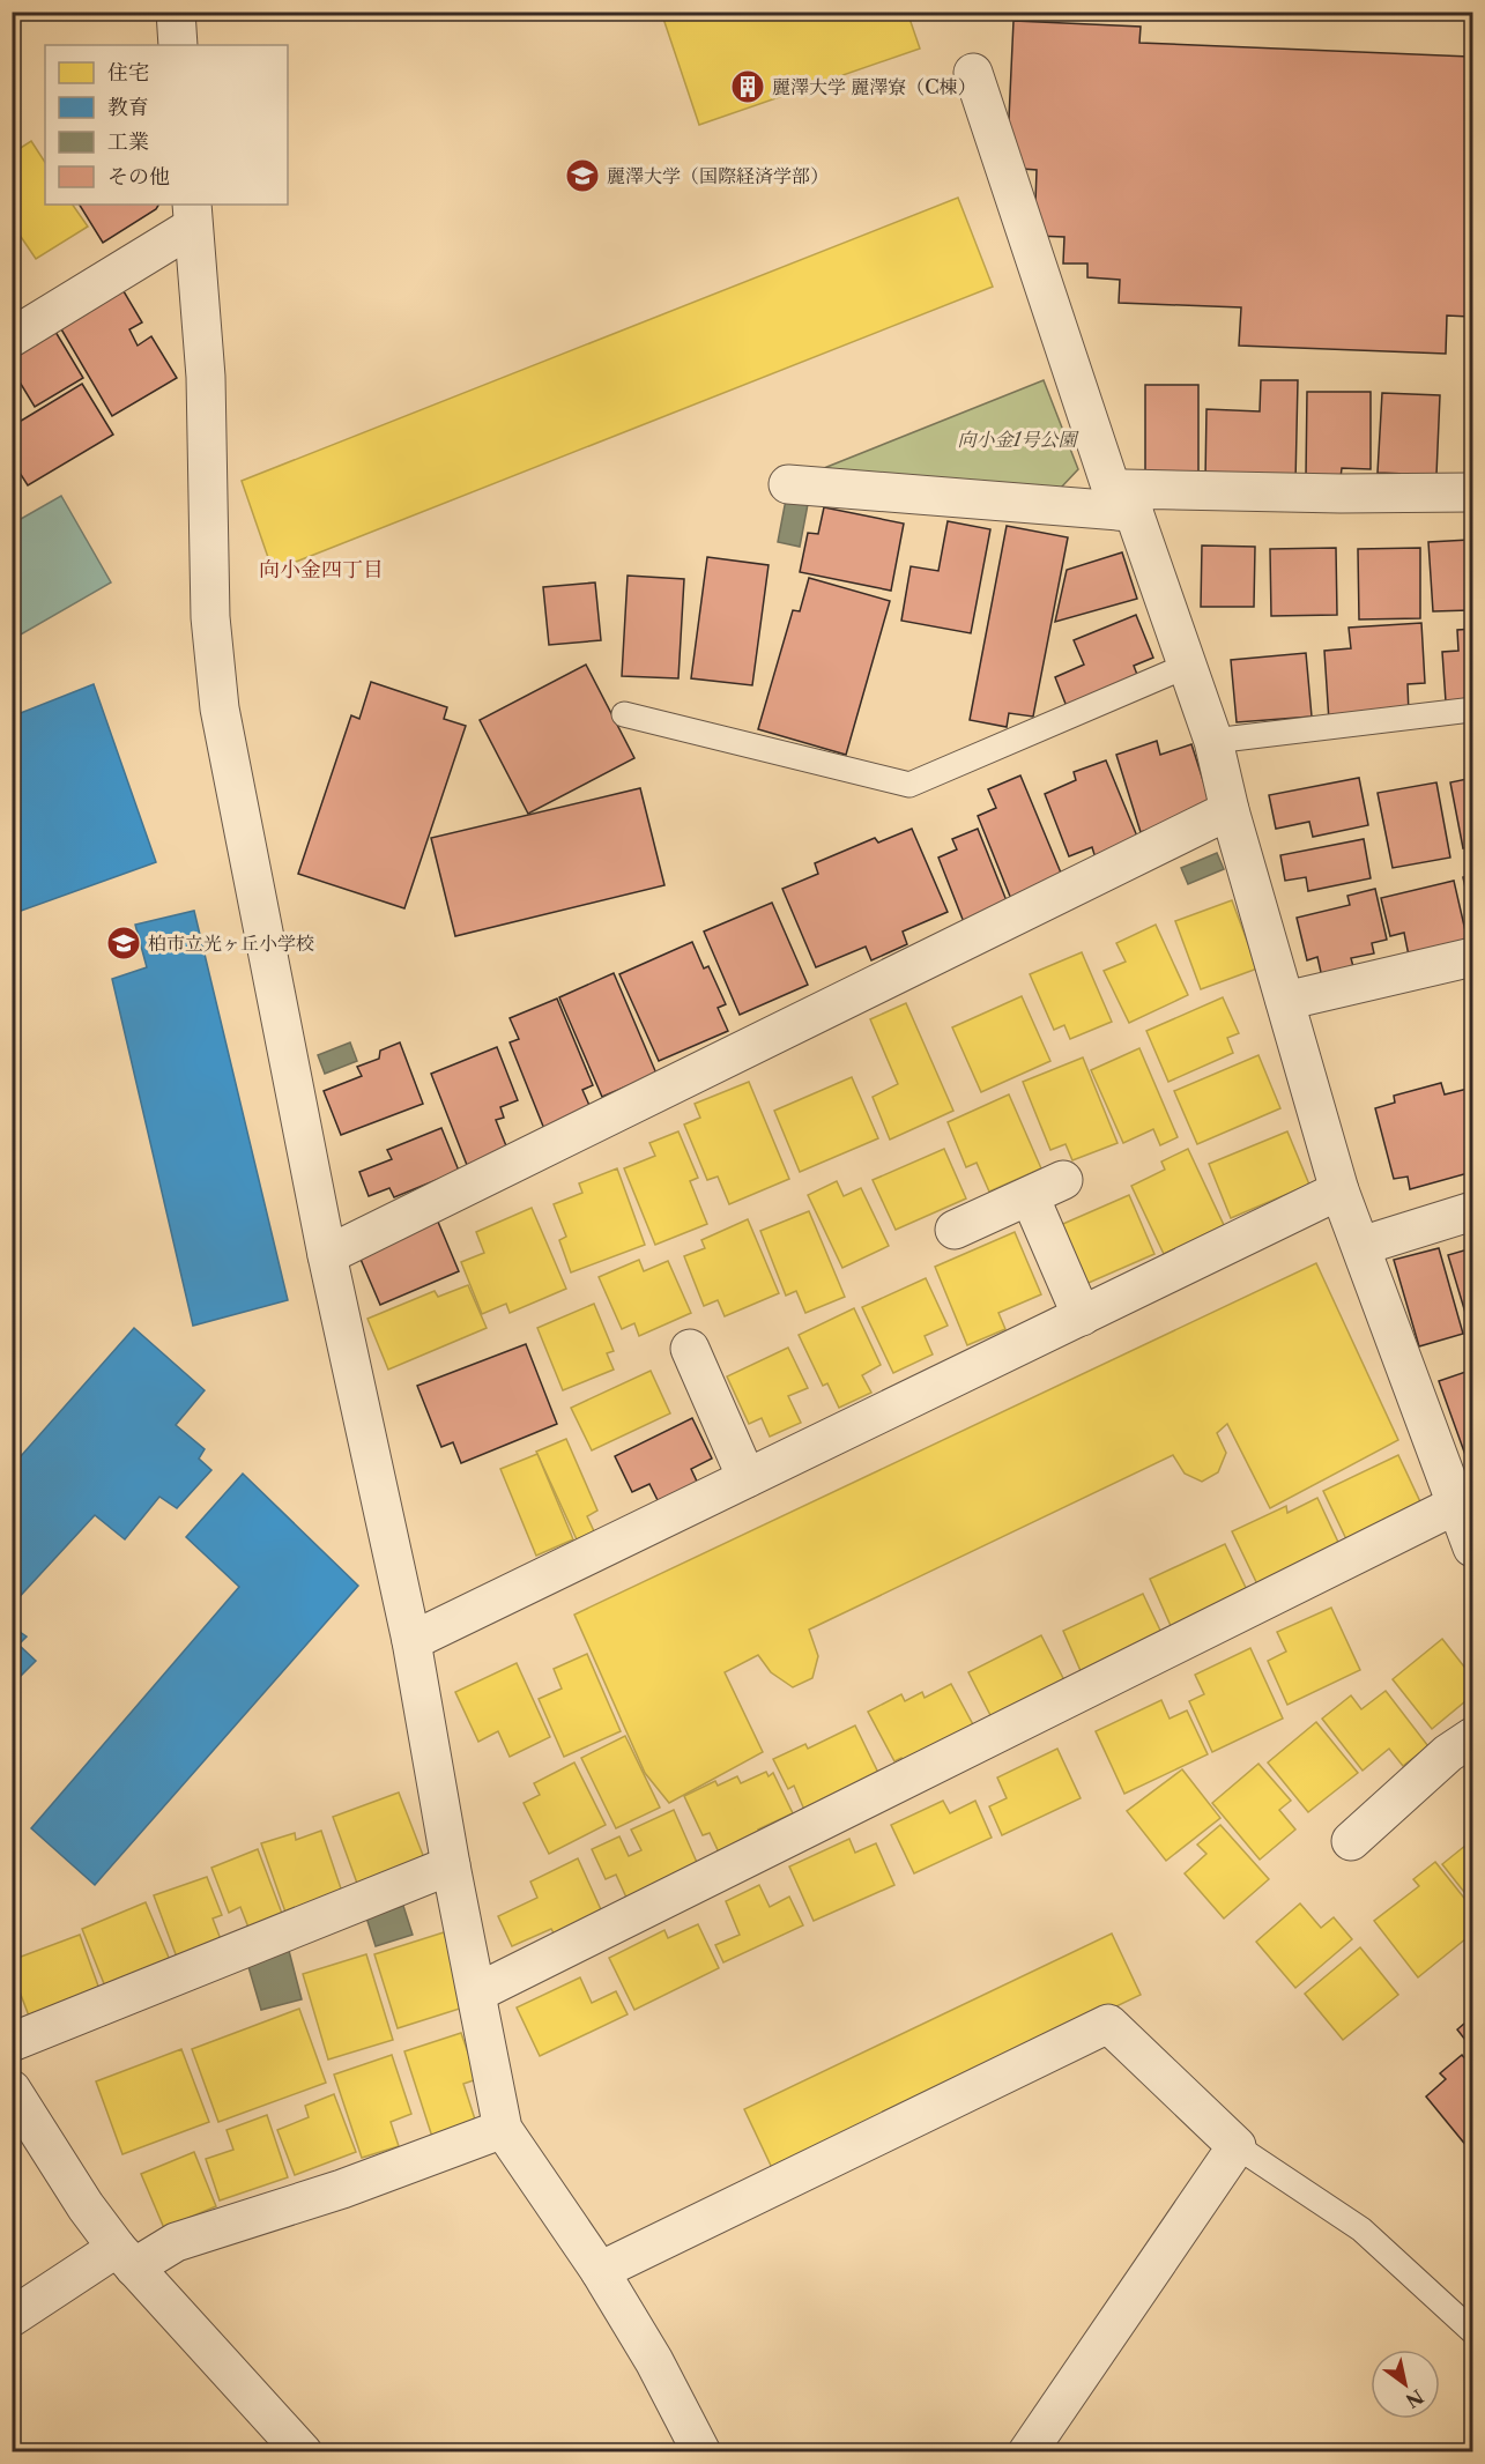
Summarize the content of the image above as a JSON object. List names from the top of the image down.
{
  "districts": ["向小金四丁目"],
  "parks": ["向小金1号公園"],
  "places": {
    "building": ["麗澤大学 麗澤寮（C棟）"],
    "school or university": ["麗澤大学（国際経済学部）", "柏市立光ヶ丘小学校"]
  },
  "legend": [
    "住宅",
    "教育",
    "工業",
    "その他"
  ],
  "north": "bottom right"
}
